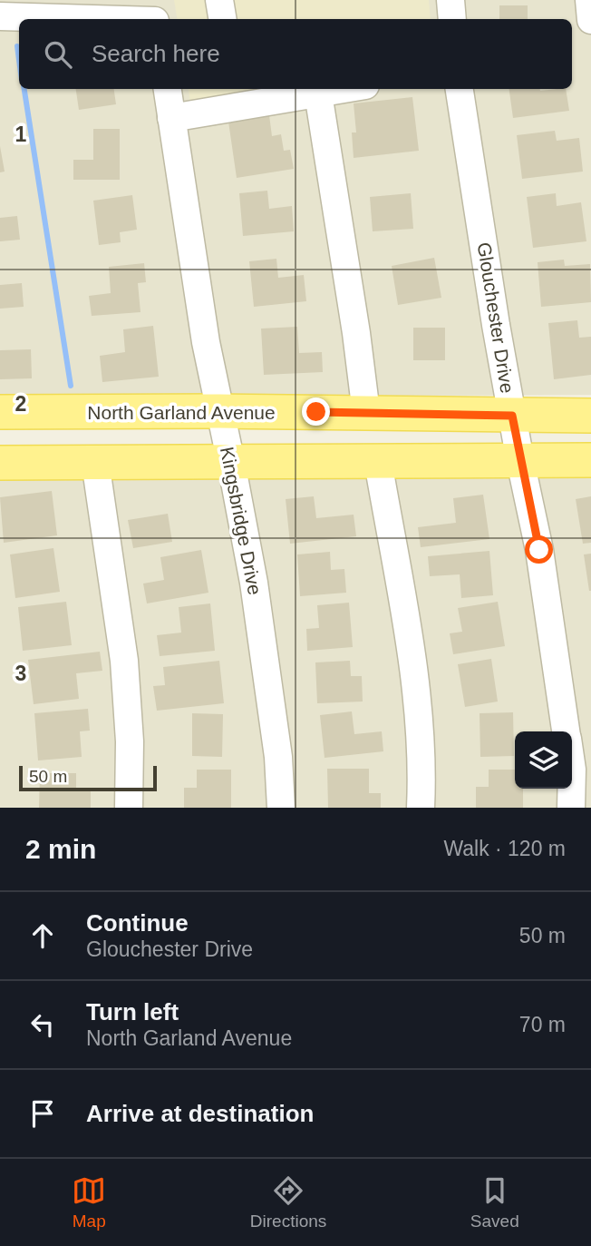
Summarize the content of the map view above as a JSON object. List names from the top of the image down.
{
  "streets": {
    "main road": ["North Garland Avenue"],
    "street": ["Glouchester Drive", "Kingsbridge Drive"]
  },
  "crossings": [
    ["Glouchester Drive", "North Garland Avenue"],
    ["North Garland Avenue", "Kingsbridge Drive"]
  ],
  "scale_bar": "50 m",
  "page": {
    "search": "Search here",
    "scale": "50 m",
    "heading": ["2 min", "Walk · 120 m"],
    "list": [
      ["Continue", "Glouchester Drive", "50 m"],
      ["Turn left", "North Garland Avenue", "70 m"],
      "Arrive at destination"
    ],
    "nav": ["Map", "Directions", "Saved"]
  },
  "grid": {
    "rows": ["1", "2", "3"]
  }
}
